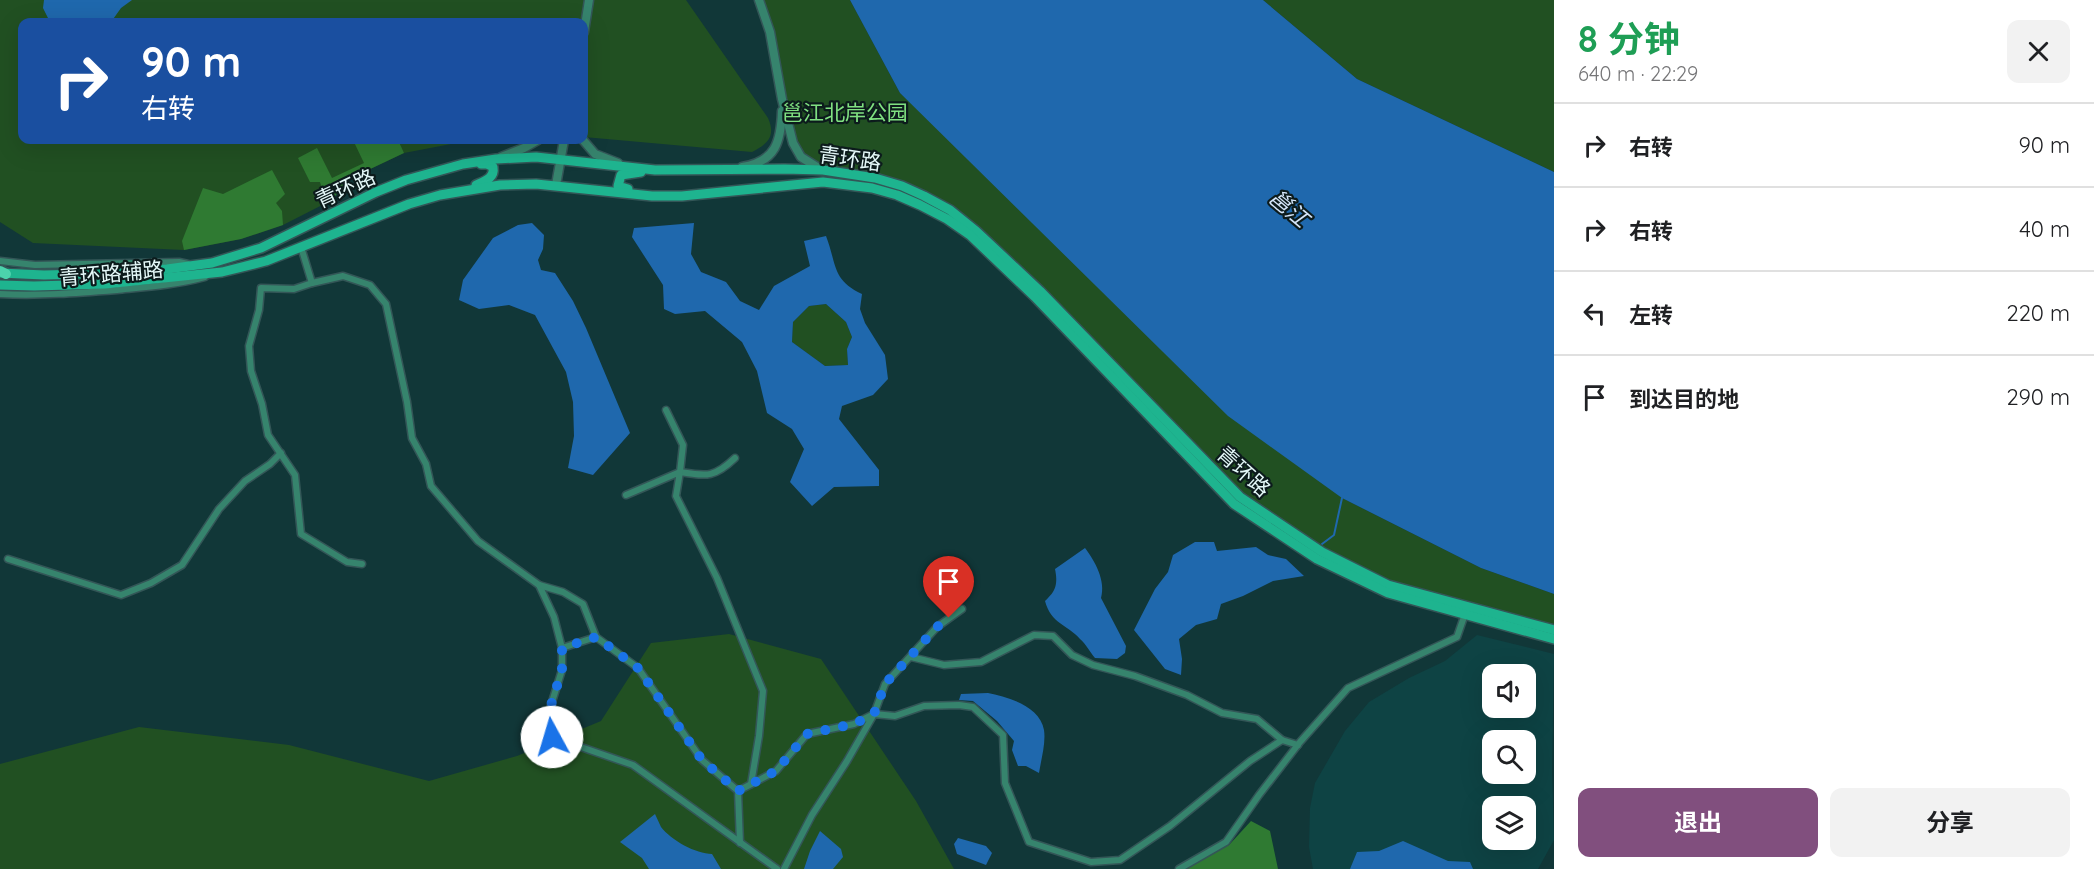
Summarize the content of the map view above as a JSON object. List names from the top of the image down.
{
  "streets": {
    "main road": ["青环路"]
  },
  "water": ["邕江"],
  "parks": ["邕江北岸公园"],
  "page": {
    "heading": ["8 分钟", "640 m · 22:29"],
    "turn": ["90 m", "右转"],
    "list": [
      {
        "name": "右转",
        "value": "90 m"
      },
      {
        "name": "右转",
        "value": "40 m"
      },
      {
        "name": "左转",
        "value": "220 m"
      },
      {
        "name": "到达目的地",
        "value": "290 m"
      }
    ],
    "buttons": ["退出", "分享"]
  }
}
